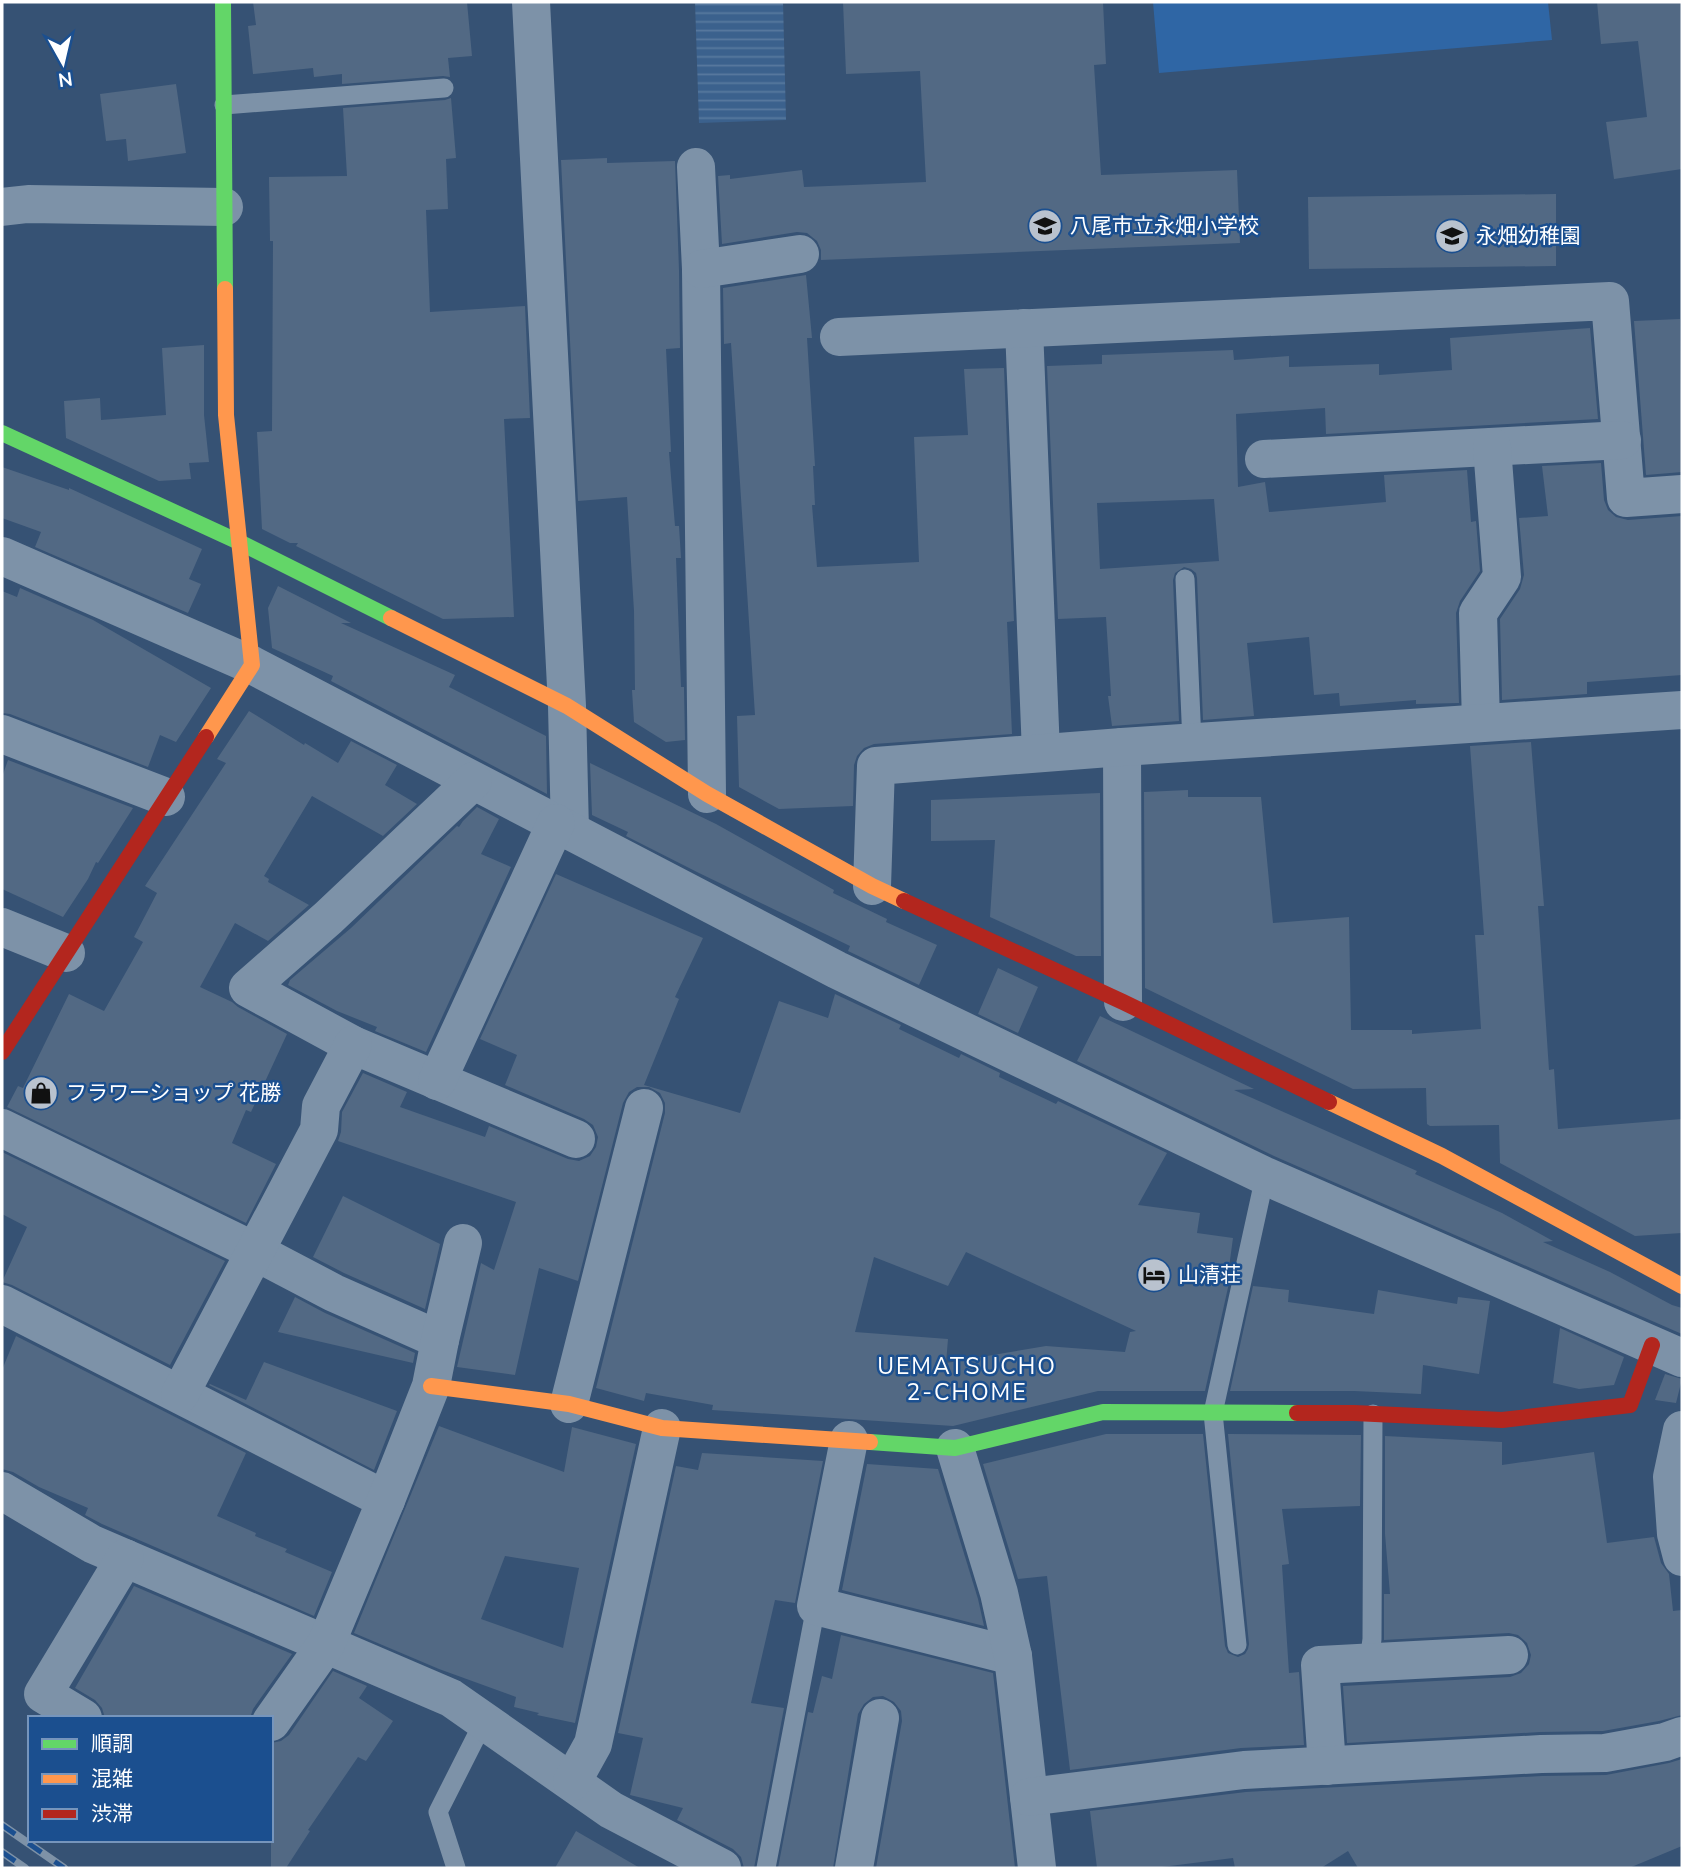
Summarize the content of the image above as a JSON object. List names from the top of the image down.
{
  "districts": ["UEMATSUCHO 2-CHOME"],
  "places": {
    "school or university": ["八尾市立永畑小学校", "永畑幼稚園"],
    "shop": ["フラワーショップ 花勝"],
    "hotel": ["山清荘"]
  },
  "legend": ["順調", "混雑", "渋滞"],
  "north": "bottom"
}
